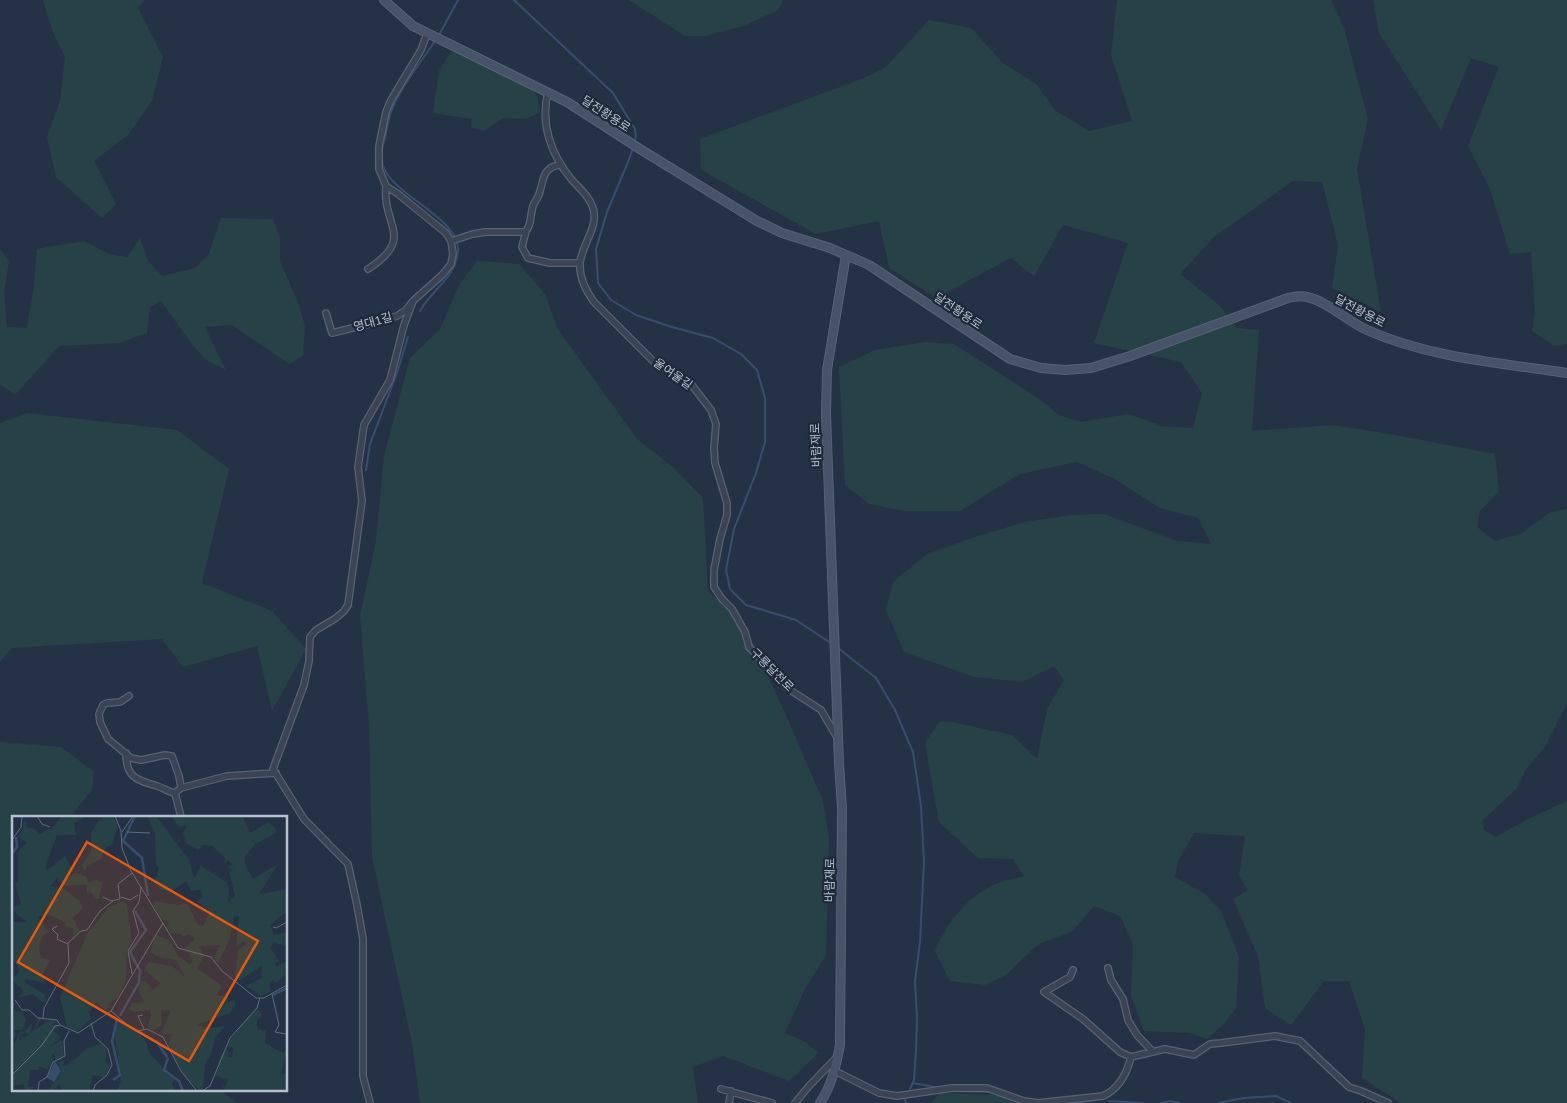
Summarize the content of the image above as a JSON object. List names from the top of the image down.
{
  "streets": {
    "main road": ["달전황용로", "바람재로"],
    "street": ["영대1길", "울여울길", "구룡달전로"]
  },
  "crossings": [
    ["달전황용로", "울여울길"],
    ["달전황용로", "바람재로"],
    ["울여울길", "구룡달전로"],
    ["바람재로", "구룡달전로"]
  ]
}
